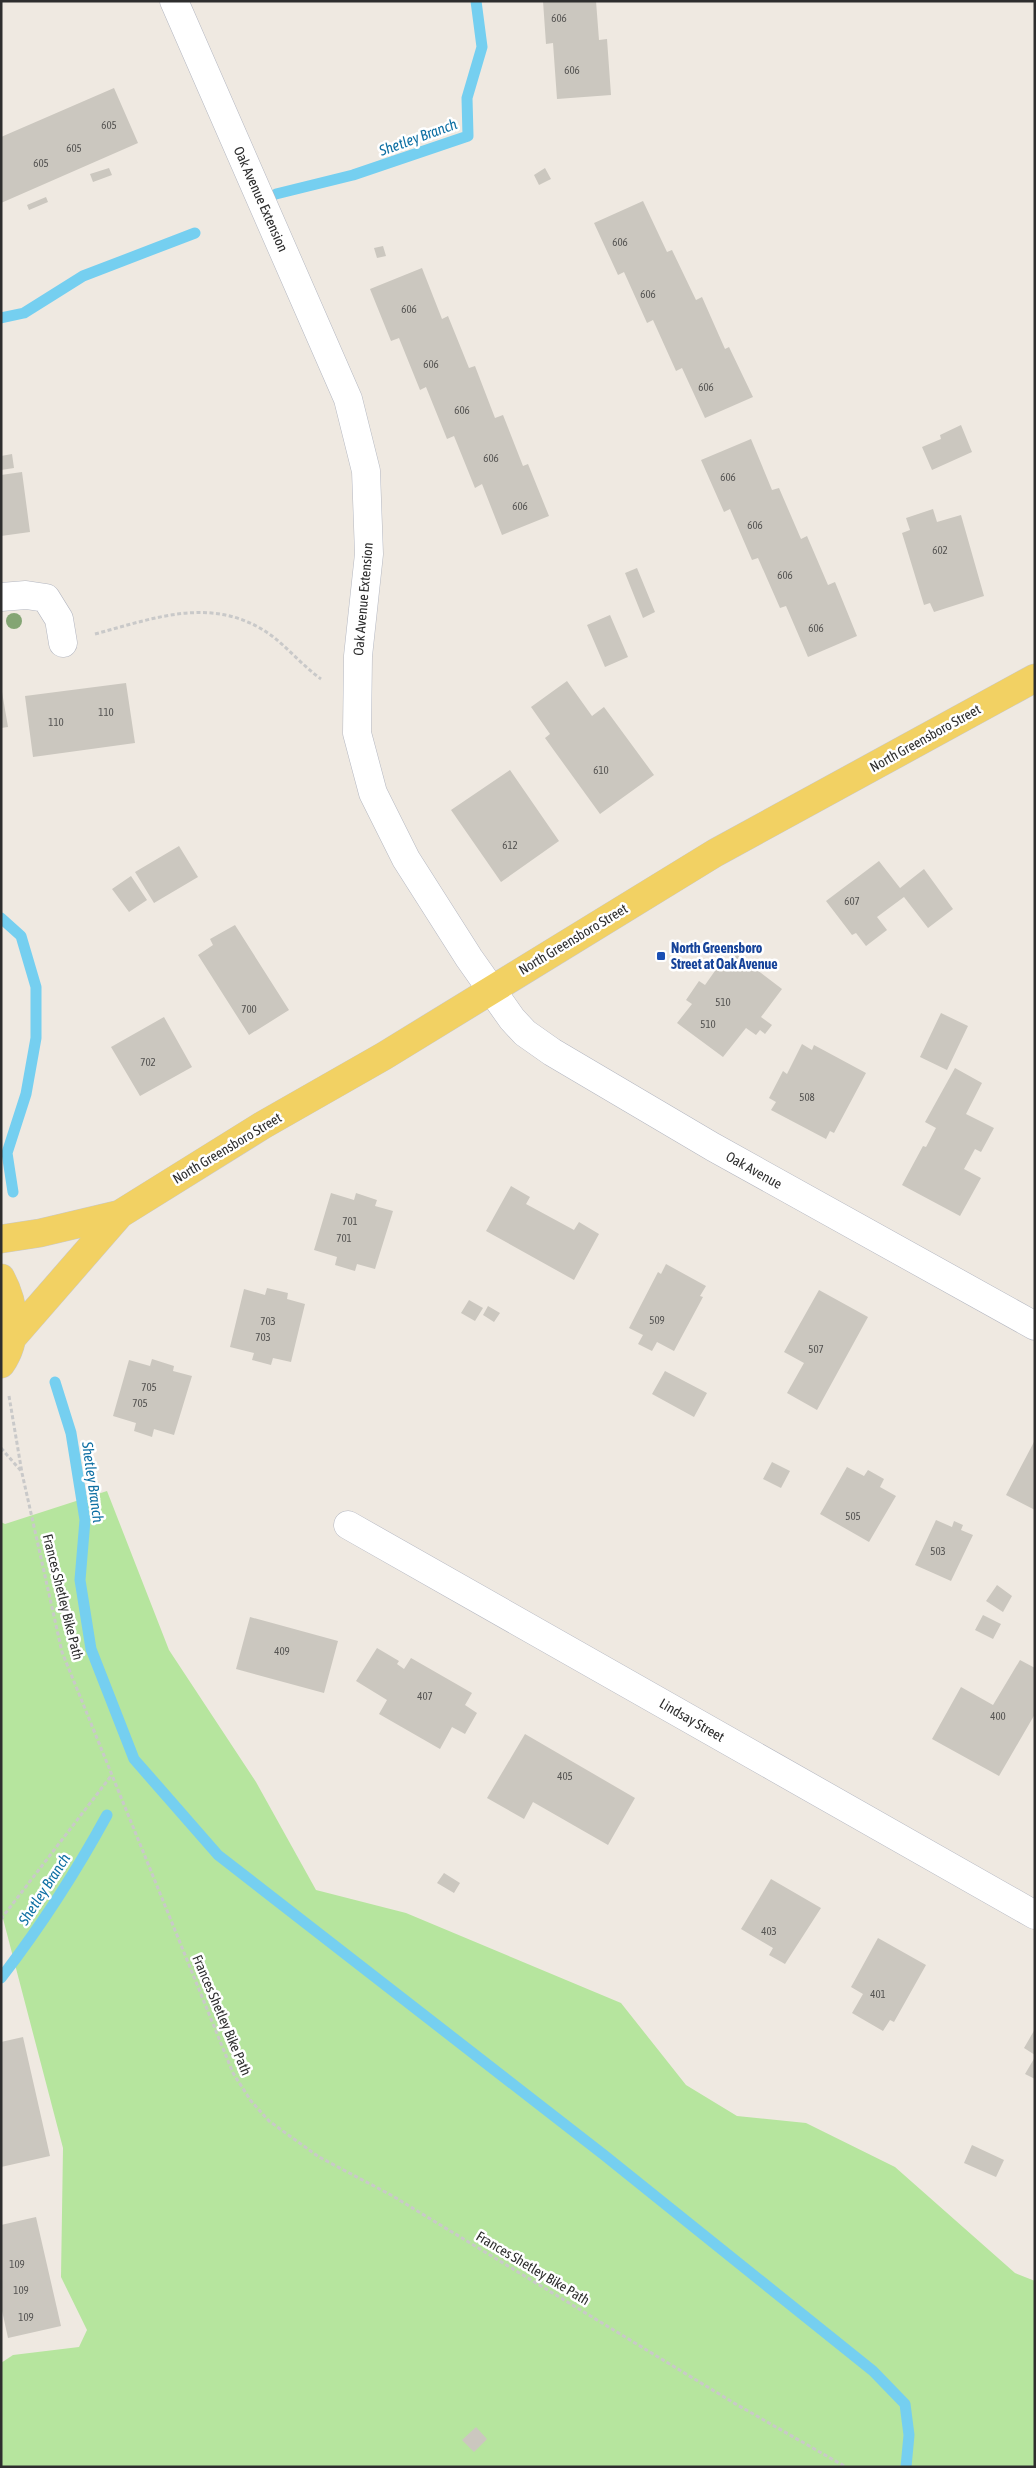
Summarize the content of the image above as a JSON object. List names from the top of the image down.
{
  "streets": {
    "main road": ["North Greensboro Street"],
    "street": ["Oak Avenue Extension", "Oak Avenue", "Lindsay Street"],
    "path": ["Frances Shetley Bike Path"]
  },
  "crossings": [
    ["Oak Avenue Extension", "North Greensboro Street"],
    ["Oak Avenue Extension", "Oak Avenue"],
    ["North Greensboro Street", "Oak Avenue"],
    ["North Greensboro Street", "Frances Shetley Bike Path"]
  ],
  "water": ["Shetley Branch"],
  "places": {
    "transit": ["North Greensboro Street at Oak Avenue"]
  },
  "house_numbers": [
    "606",
    "606",
    "605",
    "605",
    "605",
    "606",
    "606",
    "606",
    "606",
    "606",
    "606",
    "606",
    "606",
    "606",
    "606",
    "602",
    "606",
    "606",
    "110",
    "110",
    "610",
    "612",
    "607",
    "510",
    "700",
    "510",
    "702",
    "508",
    "701",
    "701",
    "509",
    "703",
    "703",
    "507",
    "705",
    "705",
    "505",
    "503",
    "409",
    "407",
    "400",
    "405",
    "403",
    "401",
    "109",
    "109",
    "109"
  ]
}
